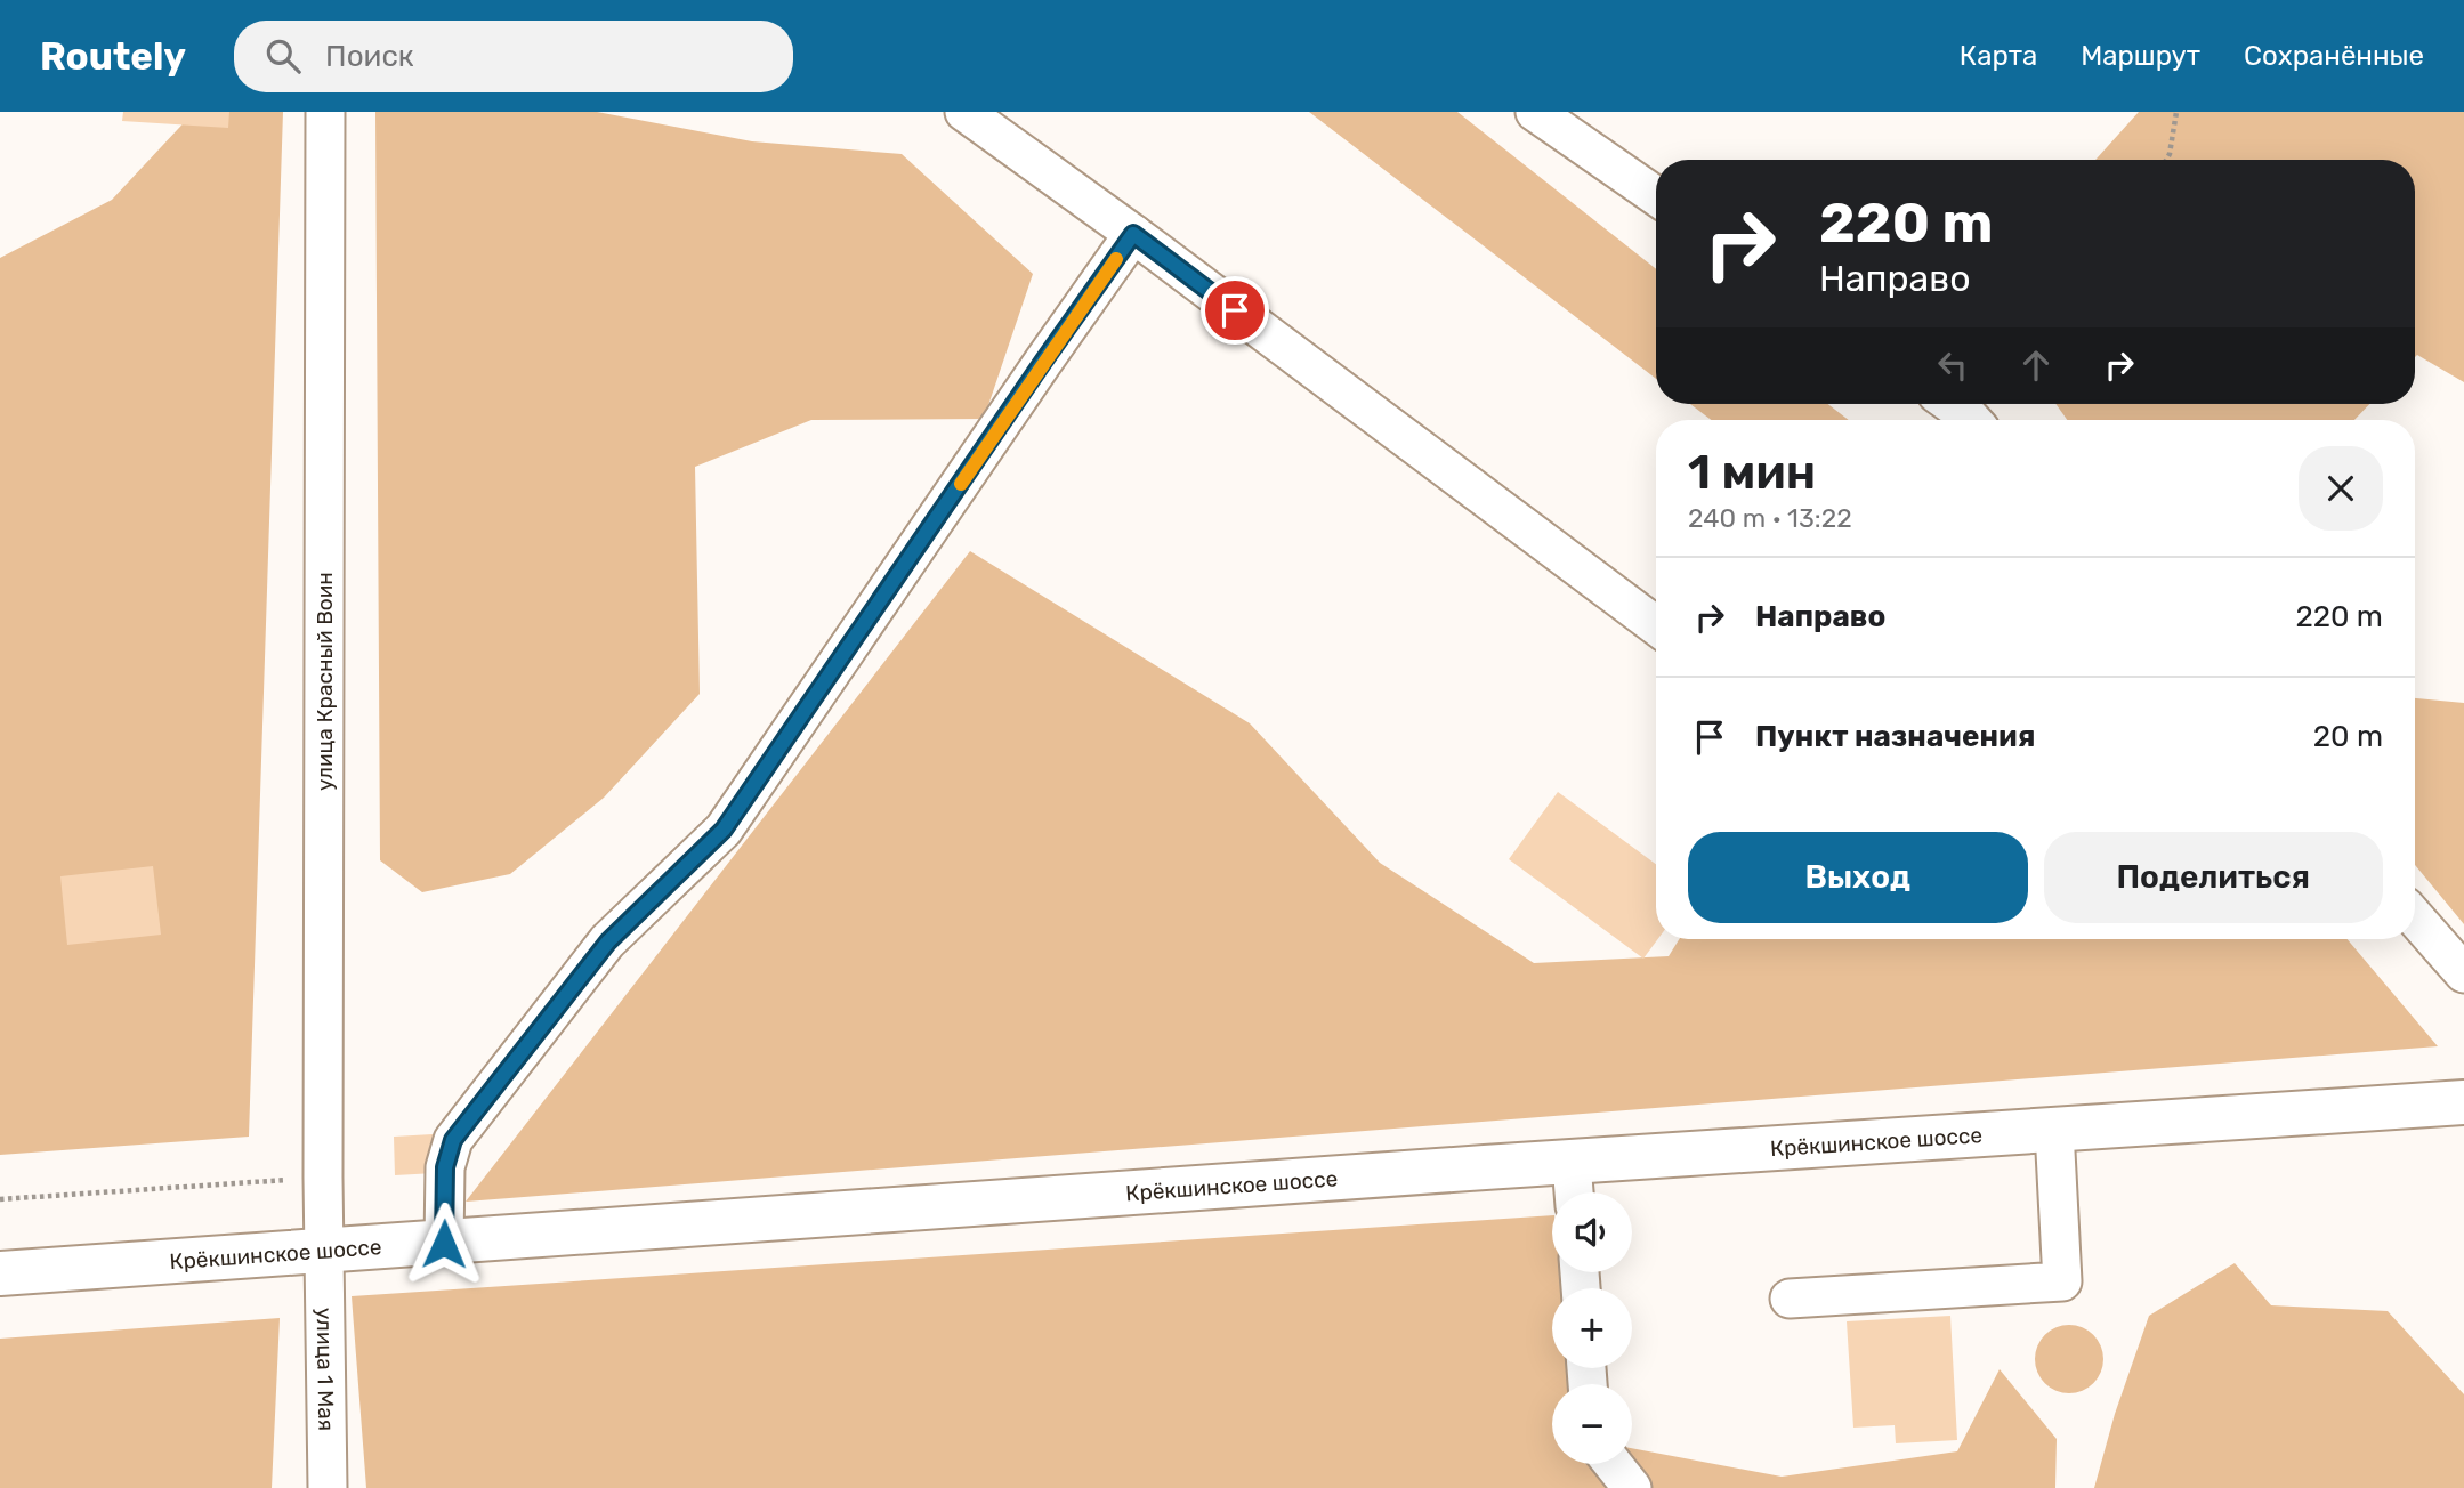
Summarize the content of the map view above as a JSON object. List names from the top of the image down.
{
  "streets": {
    "main road": ["Крёкшинское шоссе"],
    "street": ["улица Красный Воин", "улица 1 Мая"]
  },
  "crossings": [
    ["улица Красный Воин", "Крёкшинское шоссе"],
    ["улица Красный Воин", "улица 1 Мая"],
    ["Крёкшинское шоссе", "улица 1 Мая"]
  ],
  "page": {
    "header": "Routely",
    "search": "Поиск",
    "nav": ["Карта", "Маршрут", "Сохранённые"],
    "turn": ["220 m", "Направо"],
    "heading": ["1 мин", "240 m · 13:22"],
    "list": [
      {
        "name": "Направо",
        "value": "220 m"
      },
      {
        "name": "Пункт назначения",
        "value": "20 m"
      }
    ],
    "buttons": ["Выход", "Поделиться"],
    "map_buttons": ["+", "−"]
  }
}
